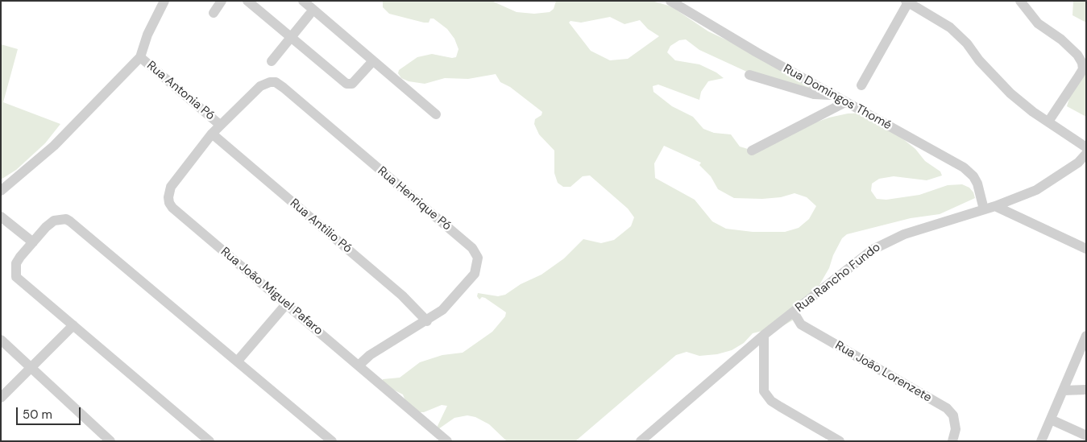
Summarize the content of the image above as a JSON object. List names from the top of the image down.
{
  "streets": {
    "street": [
      "Rua Antonia Pó",
      "Rua Domingos Thomé",
      "Rua Henrique Pó",
      "Rua Antilio Pó",
      "Rua Rancho Fundo",
      "Rua João Miguel Pafaro",
      "Rua João Lorenzete"
    ]
  },
  "crossings": [
    ["Rua Antonia Pó", "Rua Henrique Pó"],
    ["Rua Antonia Pó", "Rua João Miguel Pafaro"],
    ["Rua Domingos Thomé", "Rua Rancho Fundo"],
    ["Rua Henrique Pó", "Rua Antilio Pó"],
    ["Rua Henrique Pó", "Rua João Miguel Pafaro"],
    ["Rua Antilio Pó", "Rua João Miguel Pafaro"],
    ["Rua Rancho Fundo", "Rua João Lorenzete"]
  ],
  "scale_bar": "50 m"
}
